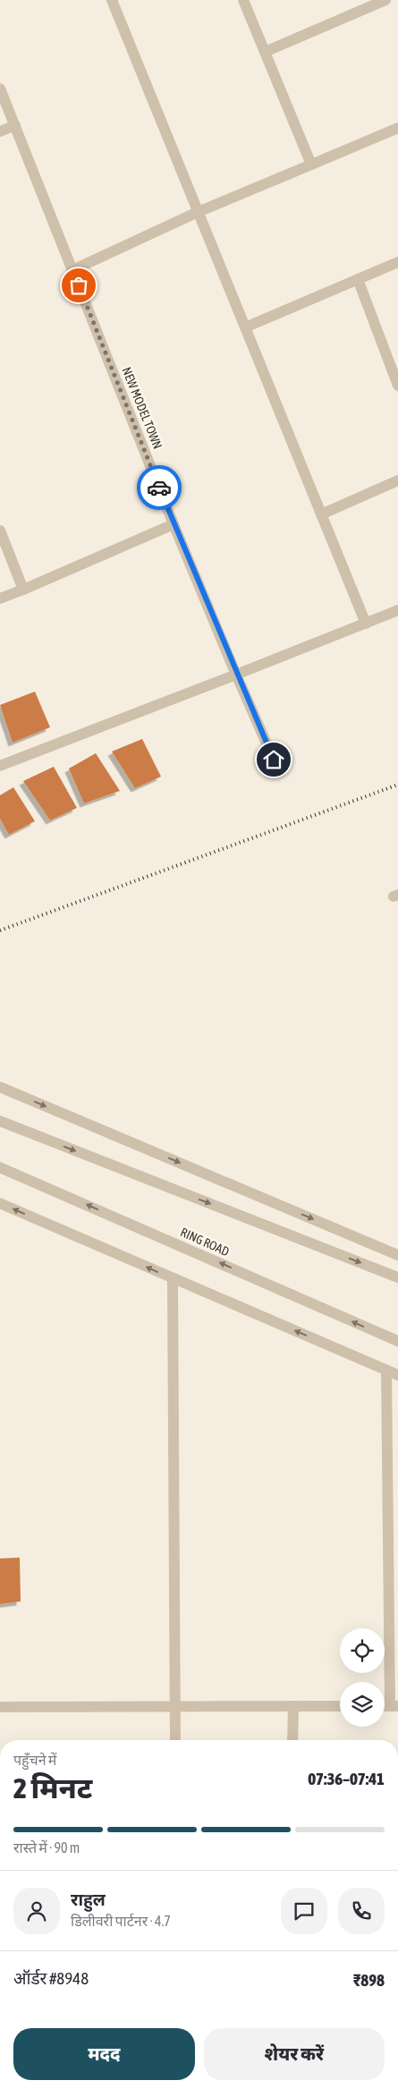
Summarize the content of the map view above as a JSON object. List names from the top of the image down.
{
  "streets": {
    "street": ["NEW MODEL TOWN", "RING ROAD"]
  },
  "page": {
    "heading": ["2 मिनट", "पहुँचने में", "07:36–07:41"],
    "panel": [
      "राहुल",
      "डिलीवरी पार्टनर · 4.7",
      "ऑर्डर #8948",
      "₹898"
    ],
    "bar": "रास्ते में · 90 m",
    "buttons": ["मदद", "शेयर करें"]
  }
}
